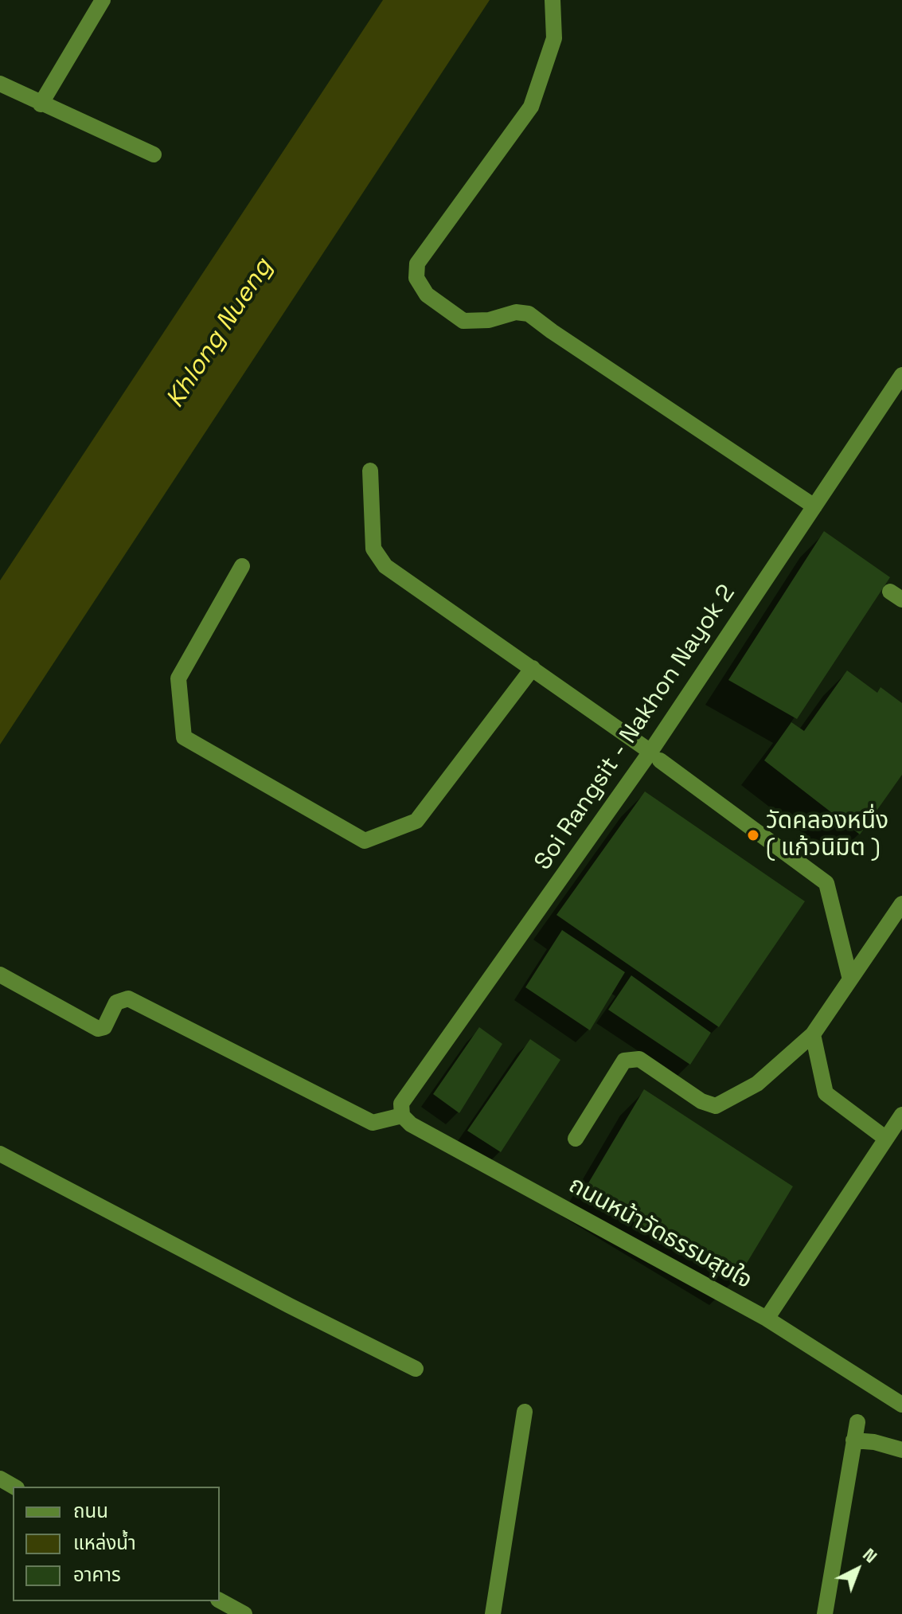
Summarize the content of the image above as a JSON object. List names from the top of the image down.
{
  "streets": {
    "street": ["Soi Rangsit - Nakhon Nayok 2", "ถนนหน้าวัดธรรมสุขใจ"]
  },
  "crossings": [
    ["Soi Rangsit - Nakhon Nayok 2", "ถนนหน้าวัดธรรมสุขใจ"]
  ],
  "water": ["Khlong Nueng"],
  "places": ["วัดคลองหนึ่ง ( แก้วนิมิต )"],
  "legend": ["ถนน", "แหล่งน้ำ", "อาคาร"],
  "north": "top right"
}
